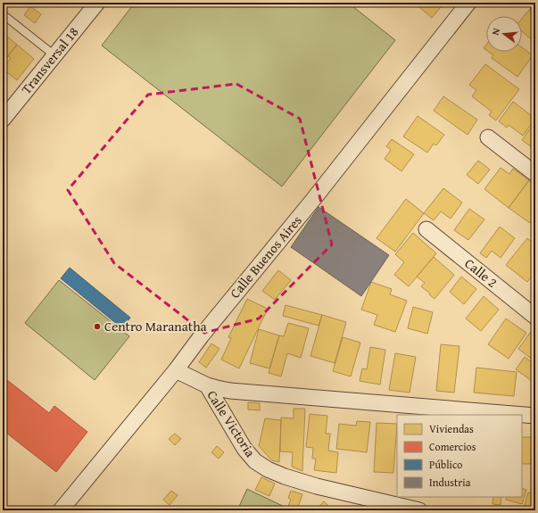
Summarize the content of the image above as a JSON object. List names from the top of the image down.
{
  "streets": {
    "street": [
      "Transversal 18",
      "Calle Buenos Aires",
      "Calle 2",
      "Calle Victoria"
    ]
  },
  "places": ["Centro Maranatha"],
  "legend": [
    "Viviendas",
    "Comercios",
    "Público",
    "Industria"
  ],
  "north": "left"
}
